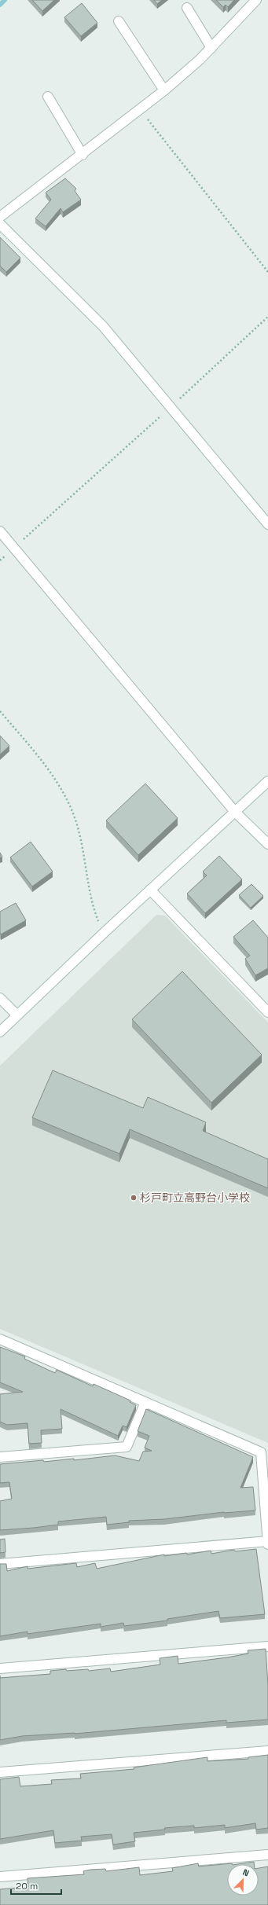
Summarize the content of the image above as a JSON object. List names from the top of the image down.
{
  "places": ["杉戸町立高野台小学校"],
  "scale_bar": "20 m",
  "north": "top right"
}
